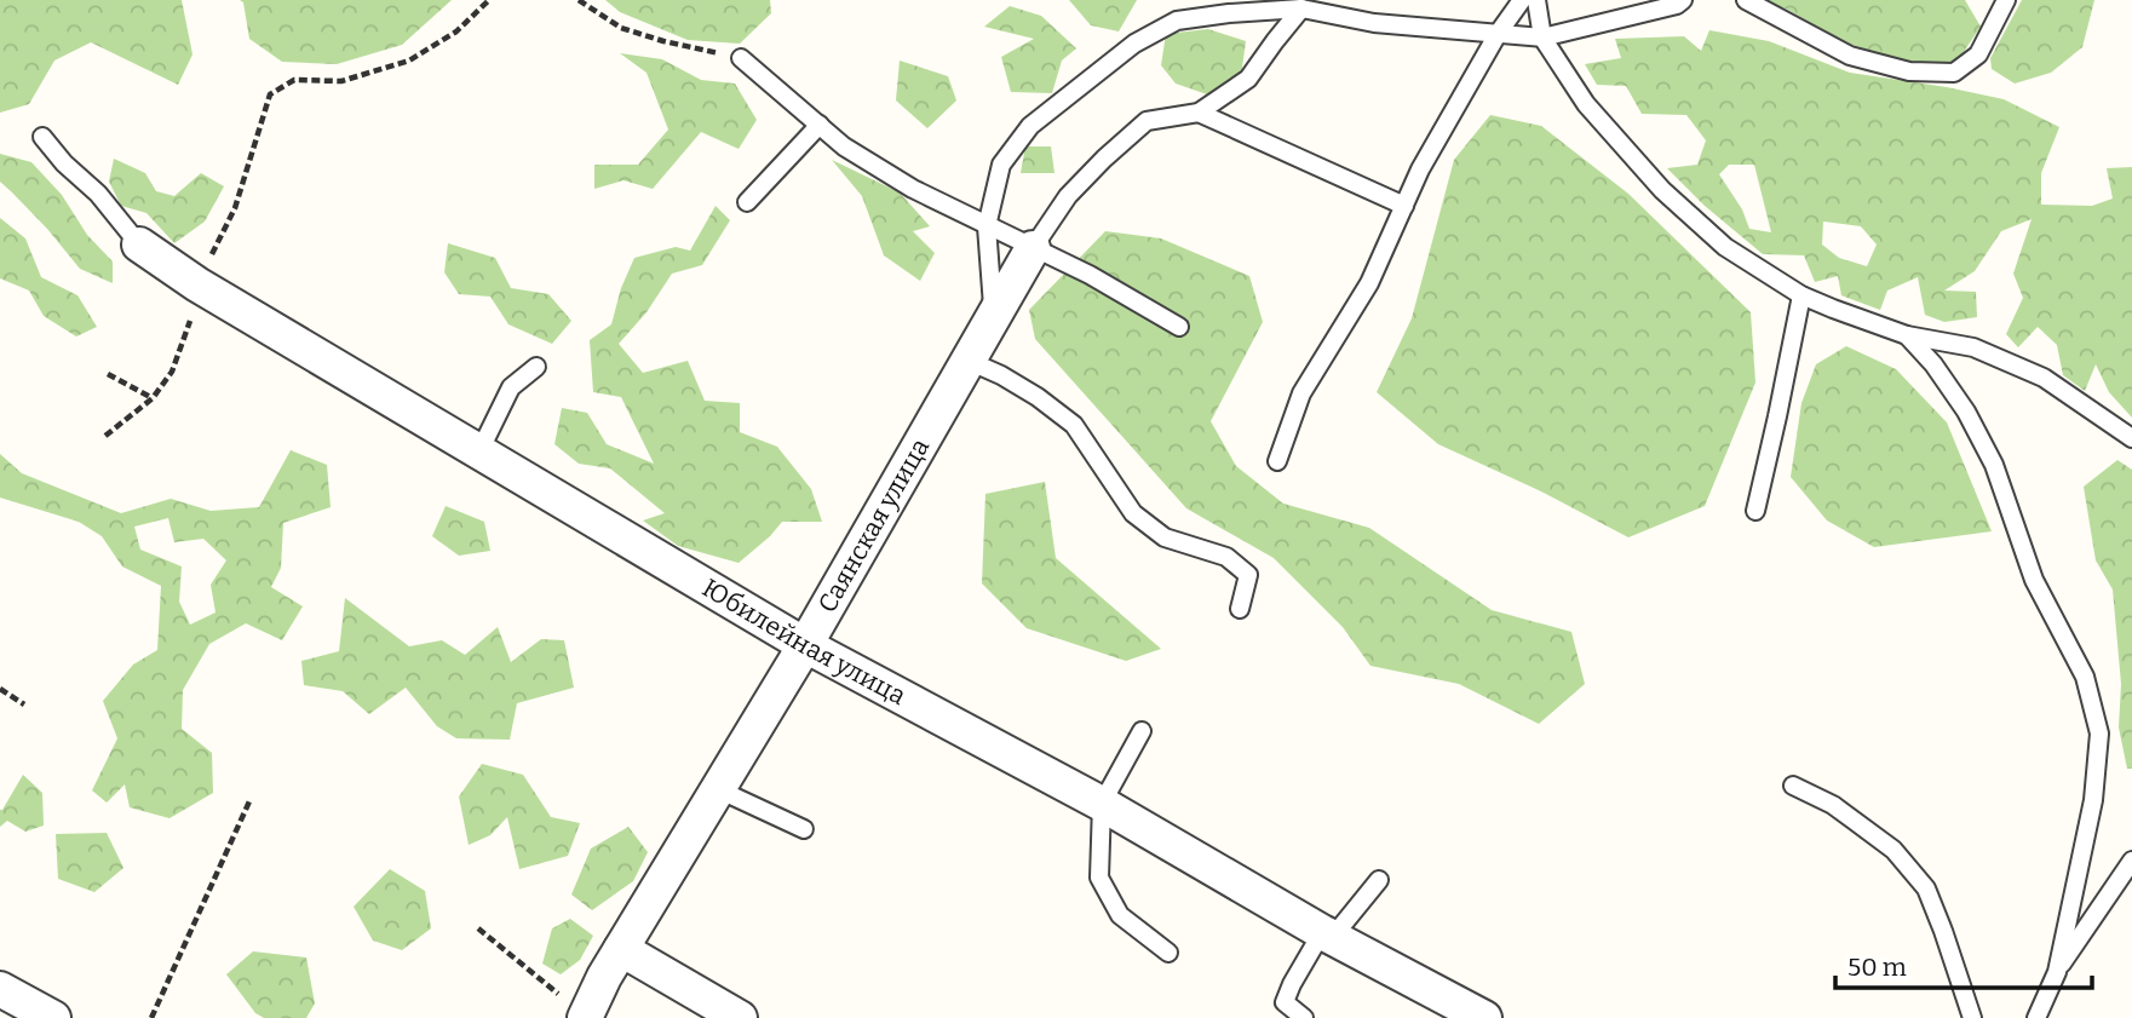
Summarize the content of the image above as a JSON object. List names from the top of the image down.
{
  "streets": {
    "street": ["Саянская улица", "Юбилейная улица"]
  },
  "crossings": [
    ["Саянская улица", "Юбилейная улица"]
  ],
  "scale_bar": "50 m"
}
